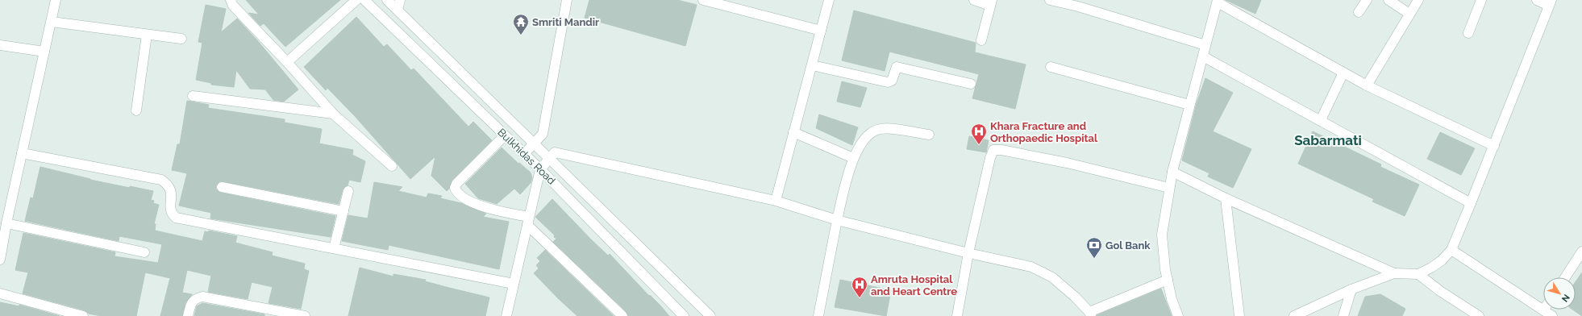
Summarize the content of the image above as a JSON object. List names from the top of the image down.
{
  "streets": {
    "street": ["Bulkhidas Road"]
  },
  "districts": ["Sabarmati"],
  "places": {
    "temple": ["Smriti Mandir"],
    "hospital": ["Khara Fracture and Orthopaedic Hospital", "Amruta Hospital and Heart Centre"],
    "bank": ["Gol Bank"]
  },
  "north": "bottom right"
}
